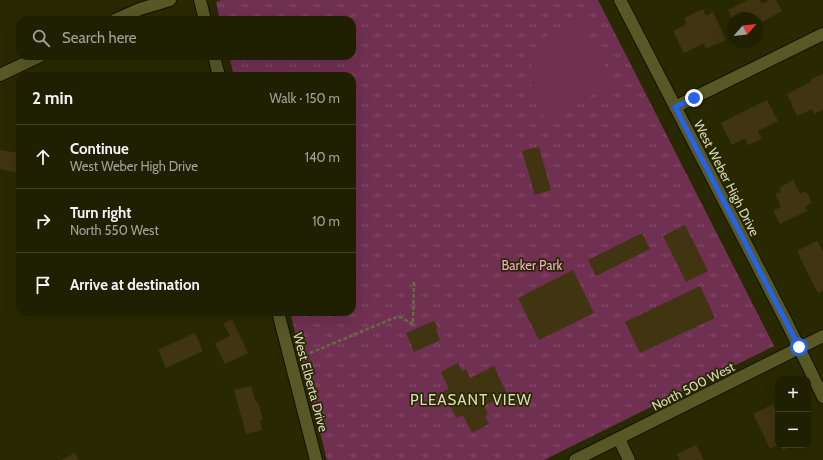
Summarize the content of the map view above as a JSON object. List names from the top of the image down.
{
  "streets": {
    "street": ["West Weber High Drive", "West Elberta Drive", "North 500 West"]
  },
  "crossings": [
    ["West Weber High Drive", "North 500 West"]
  ],
  "districts": ["PLEASANT VIEW"],
  "parks": ["Barker Park"],
  "north": "top right",
  "page": {
    "search": "Search here",
    "heading": ["2 min", "Walk · 150 m"],
    "list": [
      ["Continue", "West Weber High Drive", "140 m"],
      ["Turn right", "North 550 West", "10 m"],
      "Arrive at destination"
    ],
    "map_buttons": ["+", "−"]
  }
}
